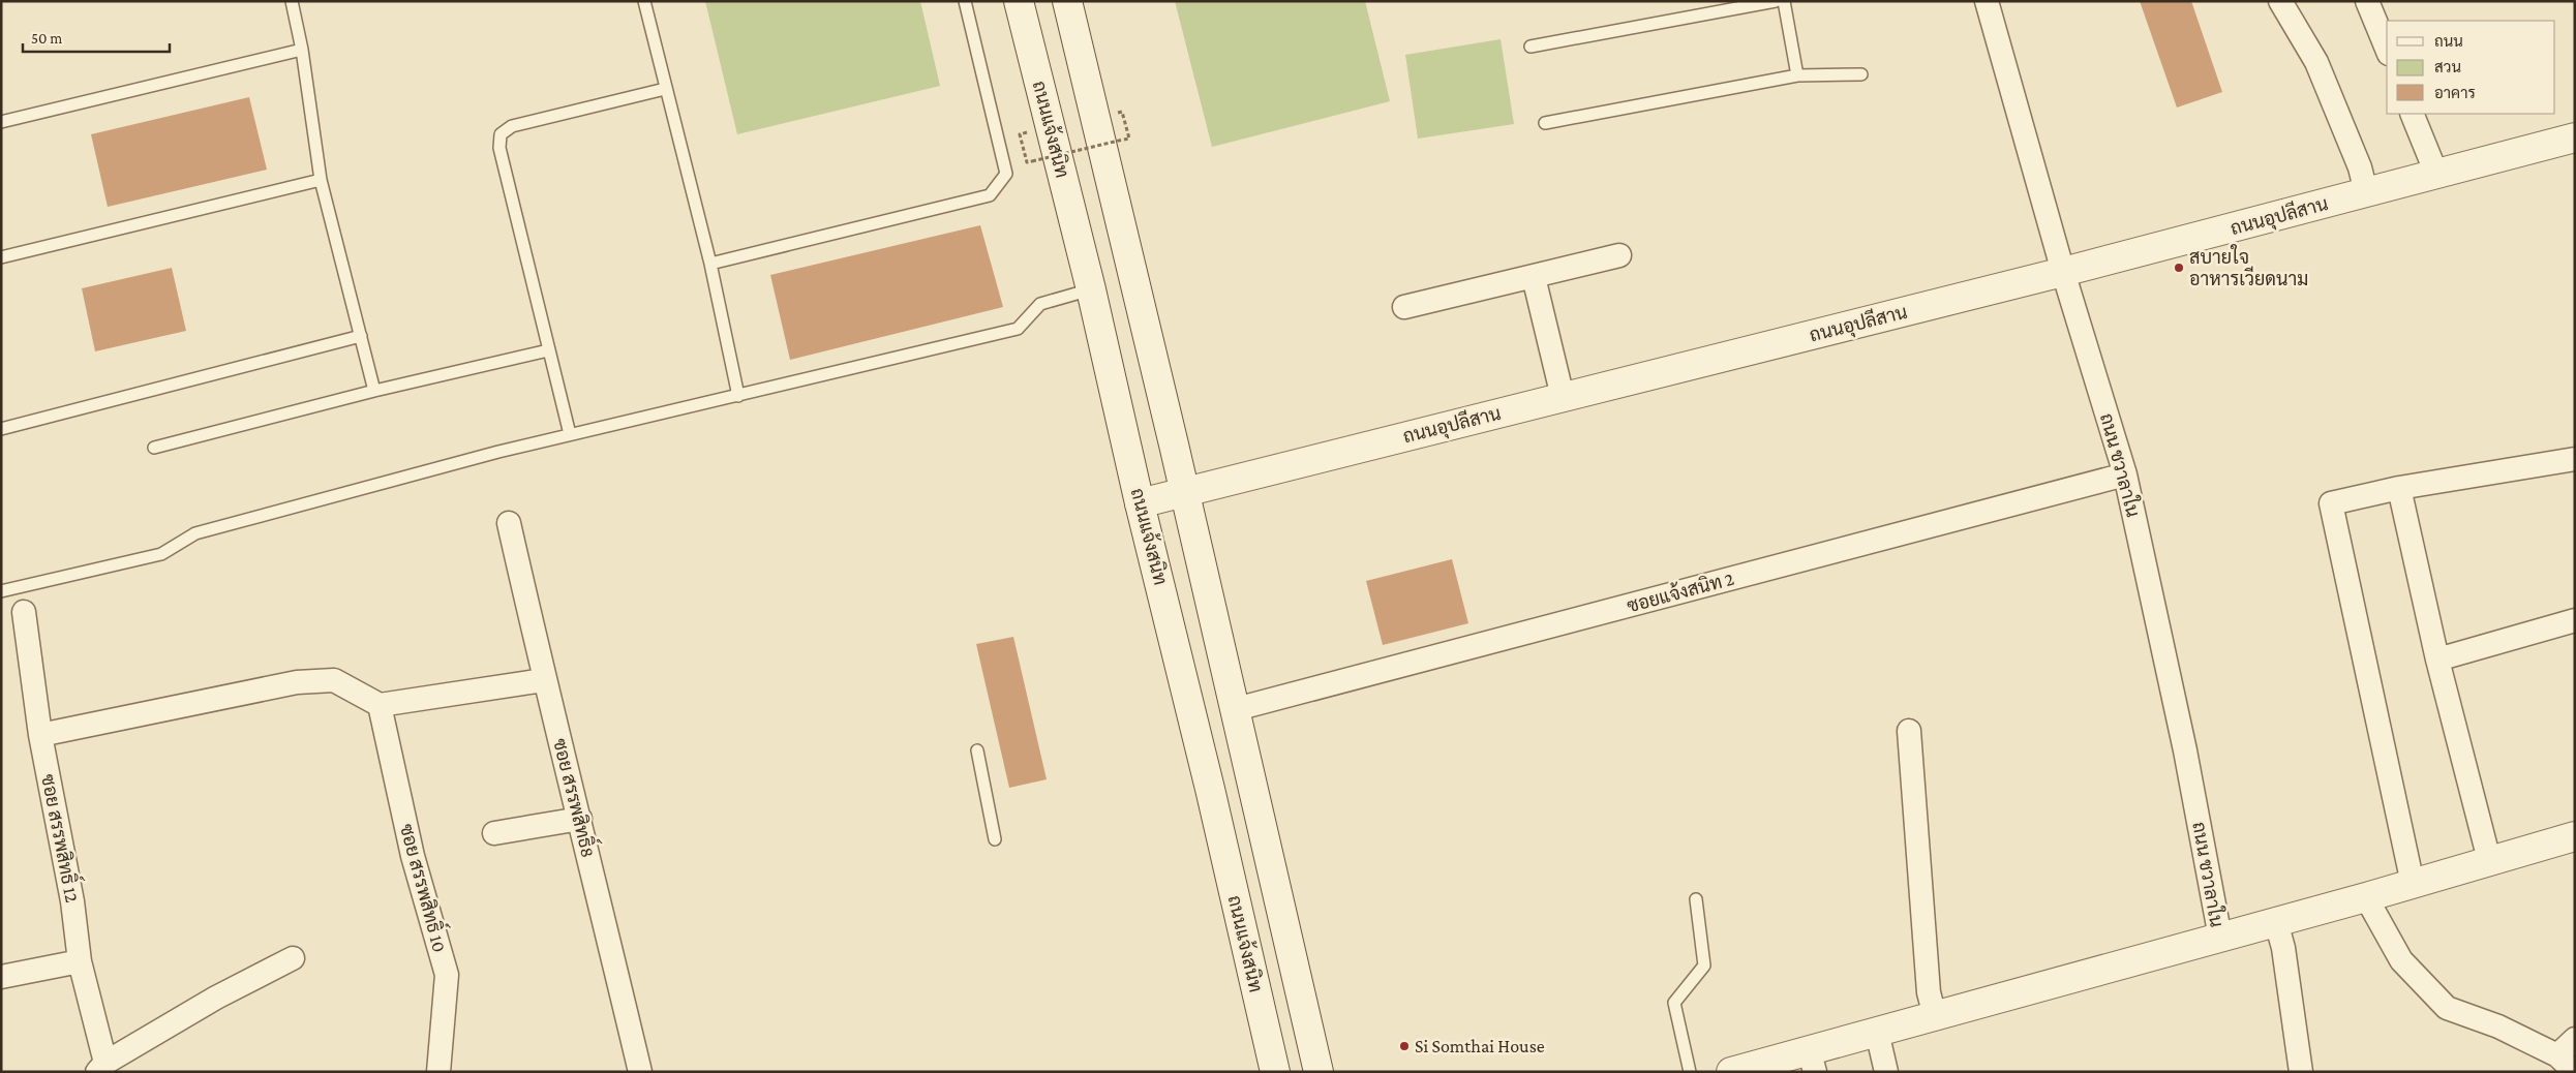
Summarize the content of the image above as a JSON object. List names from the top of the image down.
{
  "streets": {
    "street": [
      "ถนนแจ้งสนิท",
      "ถนนอุปลีสาน",
      "ถนน ชวาลาใน",
      "ซอยแจ้งสนิท 2",
      "ซอย สรรพสิทธิ์8",
      "ซอย สรรพสิทธิ์ 12",
      "ซอย สรรพสิทธิ์ 10"
    ]
  },
  "crossings": [
    ["ถนนแจ้งสนิท", "ถนนอุปลีสาน"],
    ["ถนนอุปลีสาน", "ถนน ชวาลาใน"],
    ["ถนน ชวาลาใน", "ซอยแจ้งสนิท 2"]
  ],
  "places": ["สบายใจ อาหารเวียดนาม", "Si Somthai House"],
  "legend": ["ถนน", "สวน", "อาคาร"],
  "scale_bar": "50 m"
}
